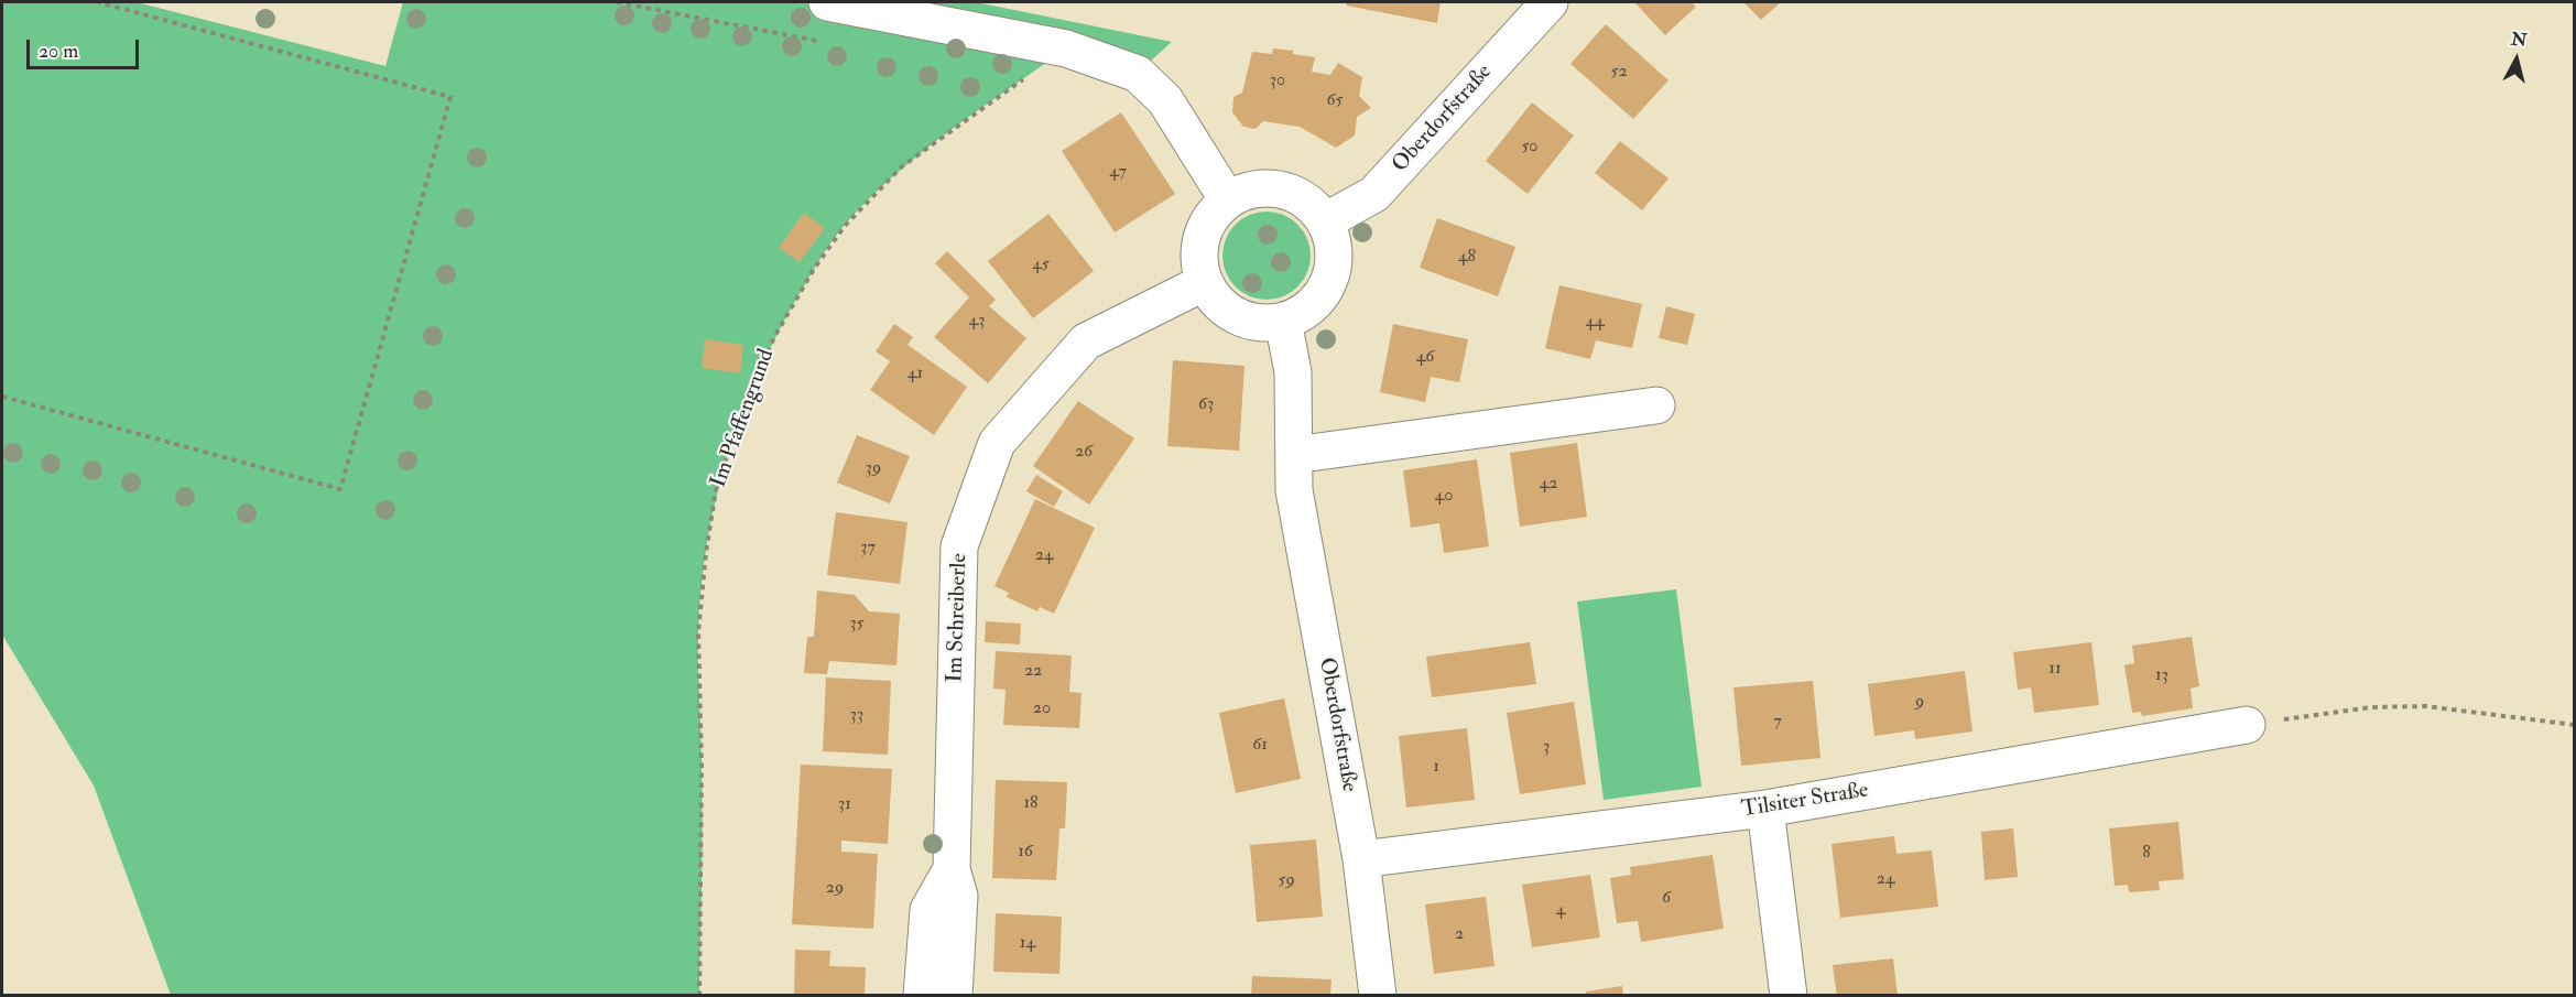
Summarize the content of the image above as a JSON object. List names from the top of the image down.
{
  "streets": {
    "street": ["Oberdorfstraße", "Im Schreiberle", "Tilsiter Straße"],
    "path": ["Im Pfaffengrund"]
  },
  "crossings": [
    ["Oberdorfstraße", "Im Schreiberle"],
    ["Oberdorfstraße", "Tilsiter Straße"]
  ],
  "house_numbers": [
    "52",
    "30",
    "65",
    "50",
    "47",
    "48",
    "45",
    "43",
    "44",
    "46",
    "41",
    "63",
    "26",
    "39",
    "42",
    "40",
    "37",
    "24",
    "35",
    "11",
    "22",
    "13",
    "9",
    "20",
    "33",
    "7",
    "61",
    "3",
    "1",
    "18",
    "31",
    "16",
    "8",
    "24",
    "59",
    "29",
    "6",
    "4",
    "2",
    "14"
  ],
  "scale_bar": "20 m",
  "north": "top"
}
